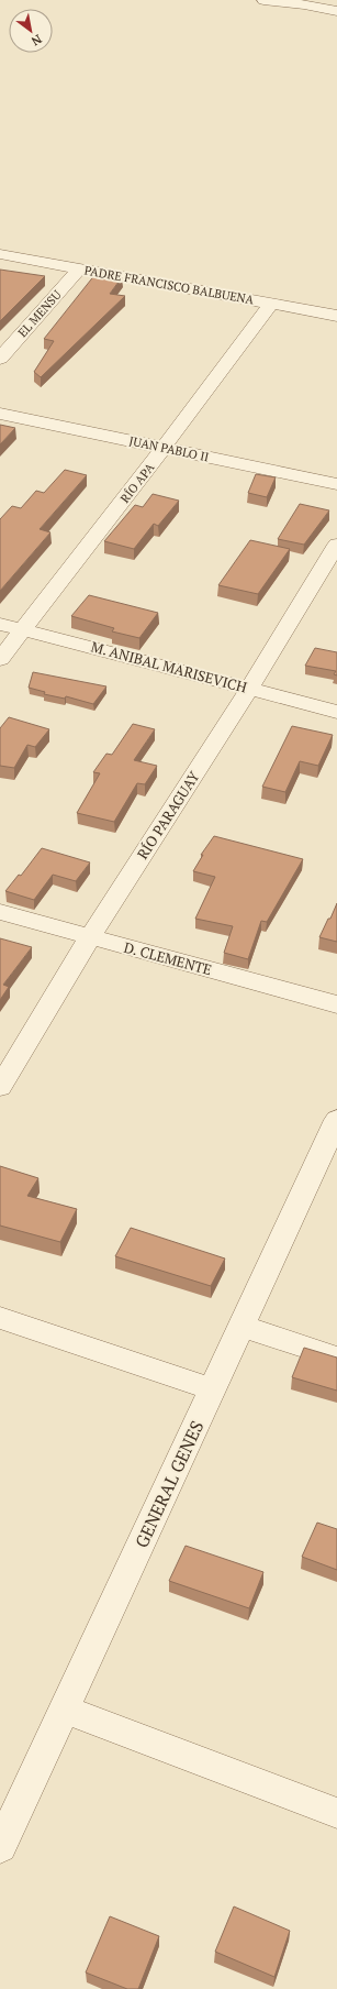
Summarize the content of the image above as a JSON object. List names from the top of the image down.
{
  "streets": {
    "street": [
      "PADRE FRANCISCO BALBUENA",
      "EL MENSU",
      "JUAN PABLO II",
      "RÍO APA",
      "M. ANIBAL MARISEVICH",
      "RÍO PARAGUAY",
      "D. CLEMENTE",
      "GENERAL GENES"
    ]
  },
  "crossings": [
    ["PADRE FRANCISCO BALBUENA", "EL MENSU"],
    ["PADRE FRANCISCO BALBUENA", "RÍO APA"],
    ["JUAN PABLO II", "RÍO APA"],
    ["RÍO APA", "M. ANIBAL MARISEVICH"],
    ["M. ANIBAL MARISEVICH", "RÍO PARAGUAY"],
    ["RÍO PARAGUAY", "D. CLEMENTE"]
  ],
  "north": "bottom right"
}
